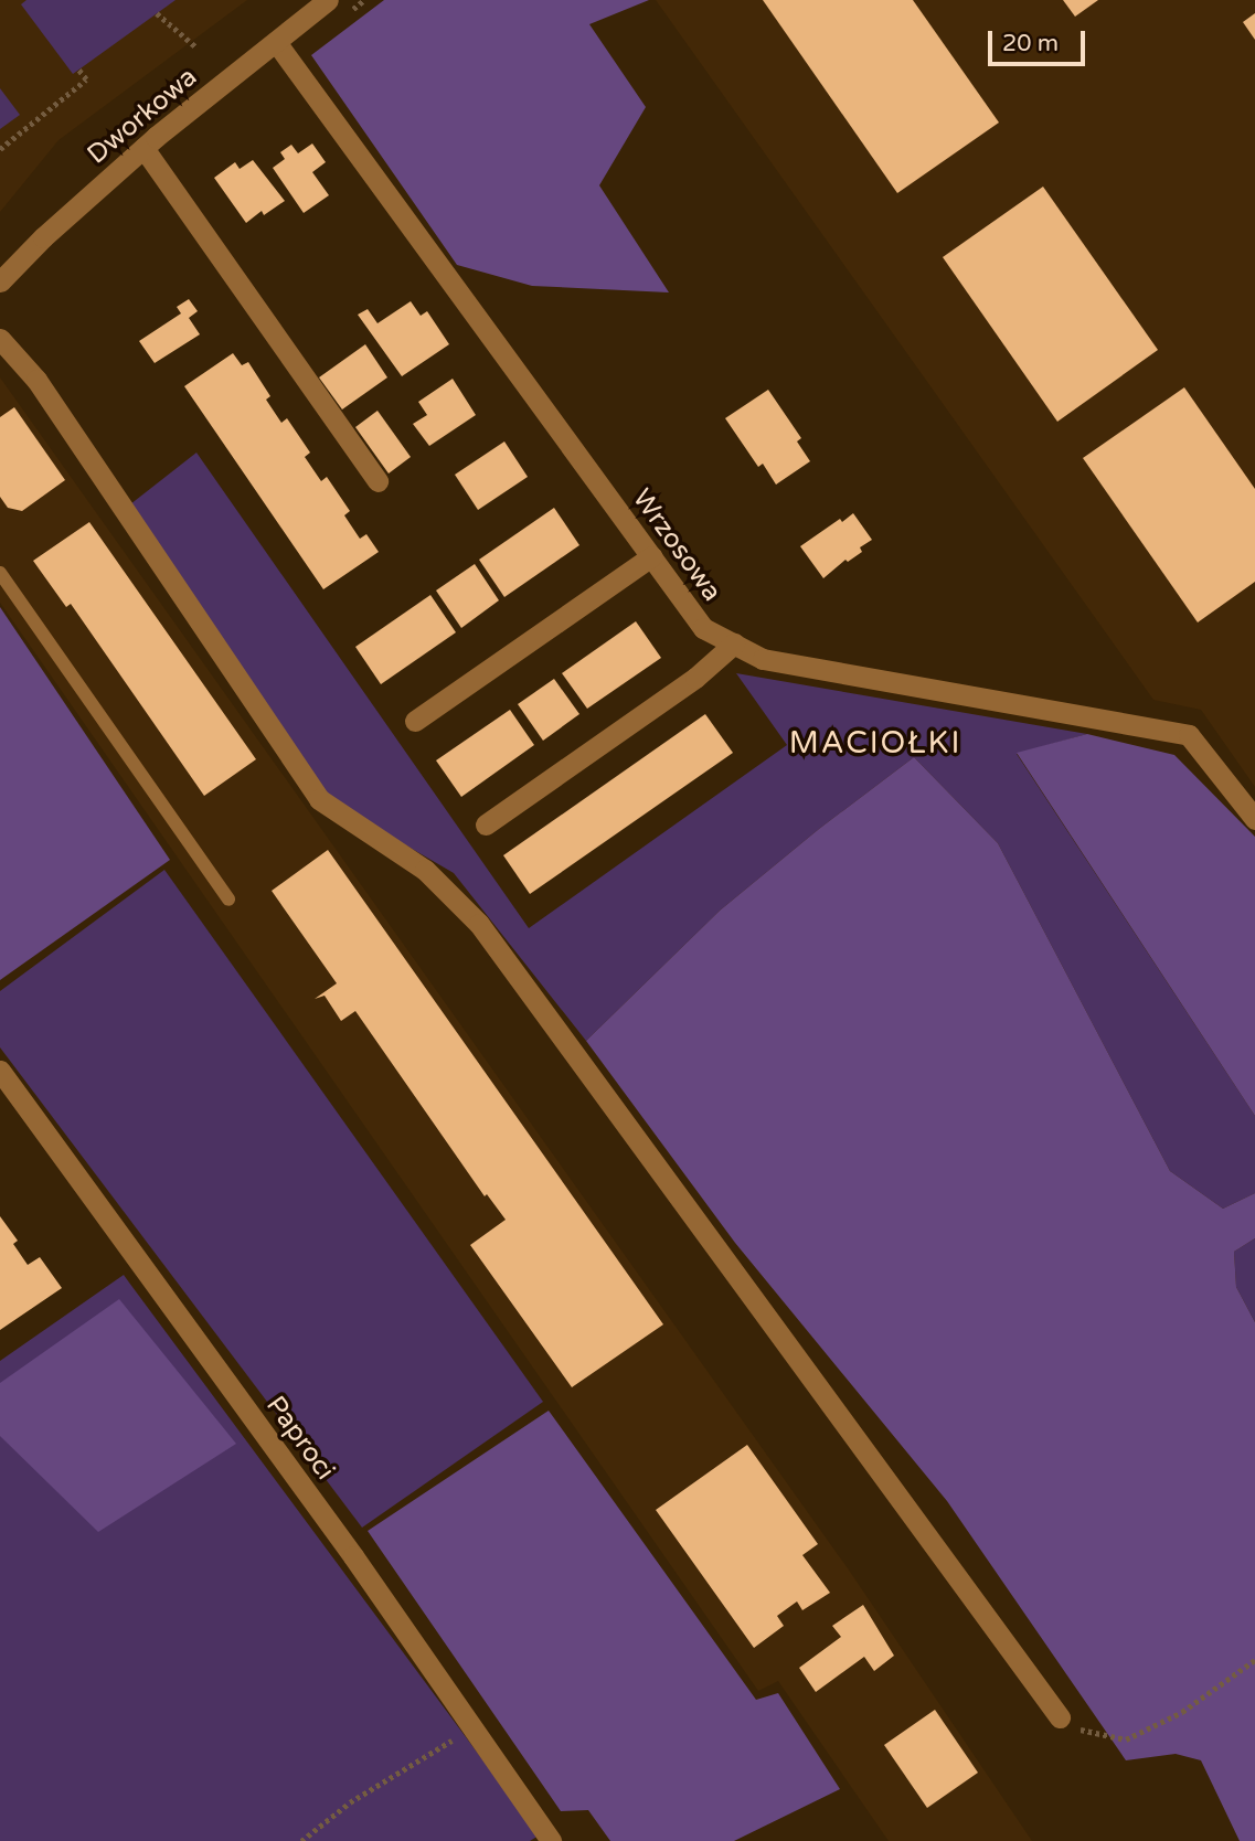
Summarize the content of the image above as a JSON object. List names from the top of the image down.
{
  "streets": {
    "street": ["Dworkowa", "Wrzosowa", "Paproci"]
  },
  "crossings": [
    ["Dworkowa", "Wrzosowa"]
  ],
  "districts": ["MACIOŁKI"],
  "scale_bar": "20 m"
}
